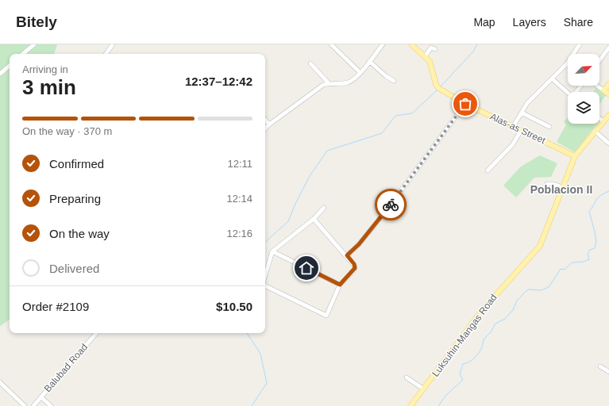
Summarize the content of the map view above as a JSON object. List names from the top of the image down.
{
  "streets": {
    "main road": ["Alas-as Street", "Luksuhin-Mangas Road"],
    "street": ["Balubad Road"]
  },
  "crossings": [
    ["Alas-as Street", "Luksuhin-Mangas Road"]
  ],
  "districts": ["Poblacion II"],
  "north": "top right",
  "page": {
    "header": "Bitely",
    "nav": ["Map", "Layers", "Share"],
    "heading": ["3 min", "Arriving in", "12:37–12:42"],
    "panel": ["Order #2109", "$10.50"],
    "bar": "On the way · 370 m",
    "list": [
      ["Confirmed", "12:11"],
      ["Preparing", "12:14"],
      ["On the way", "12:16"],
      "Delivered"
    ]
  }
}
